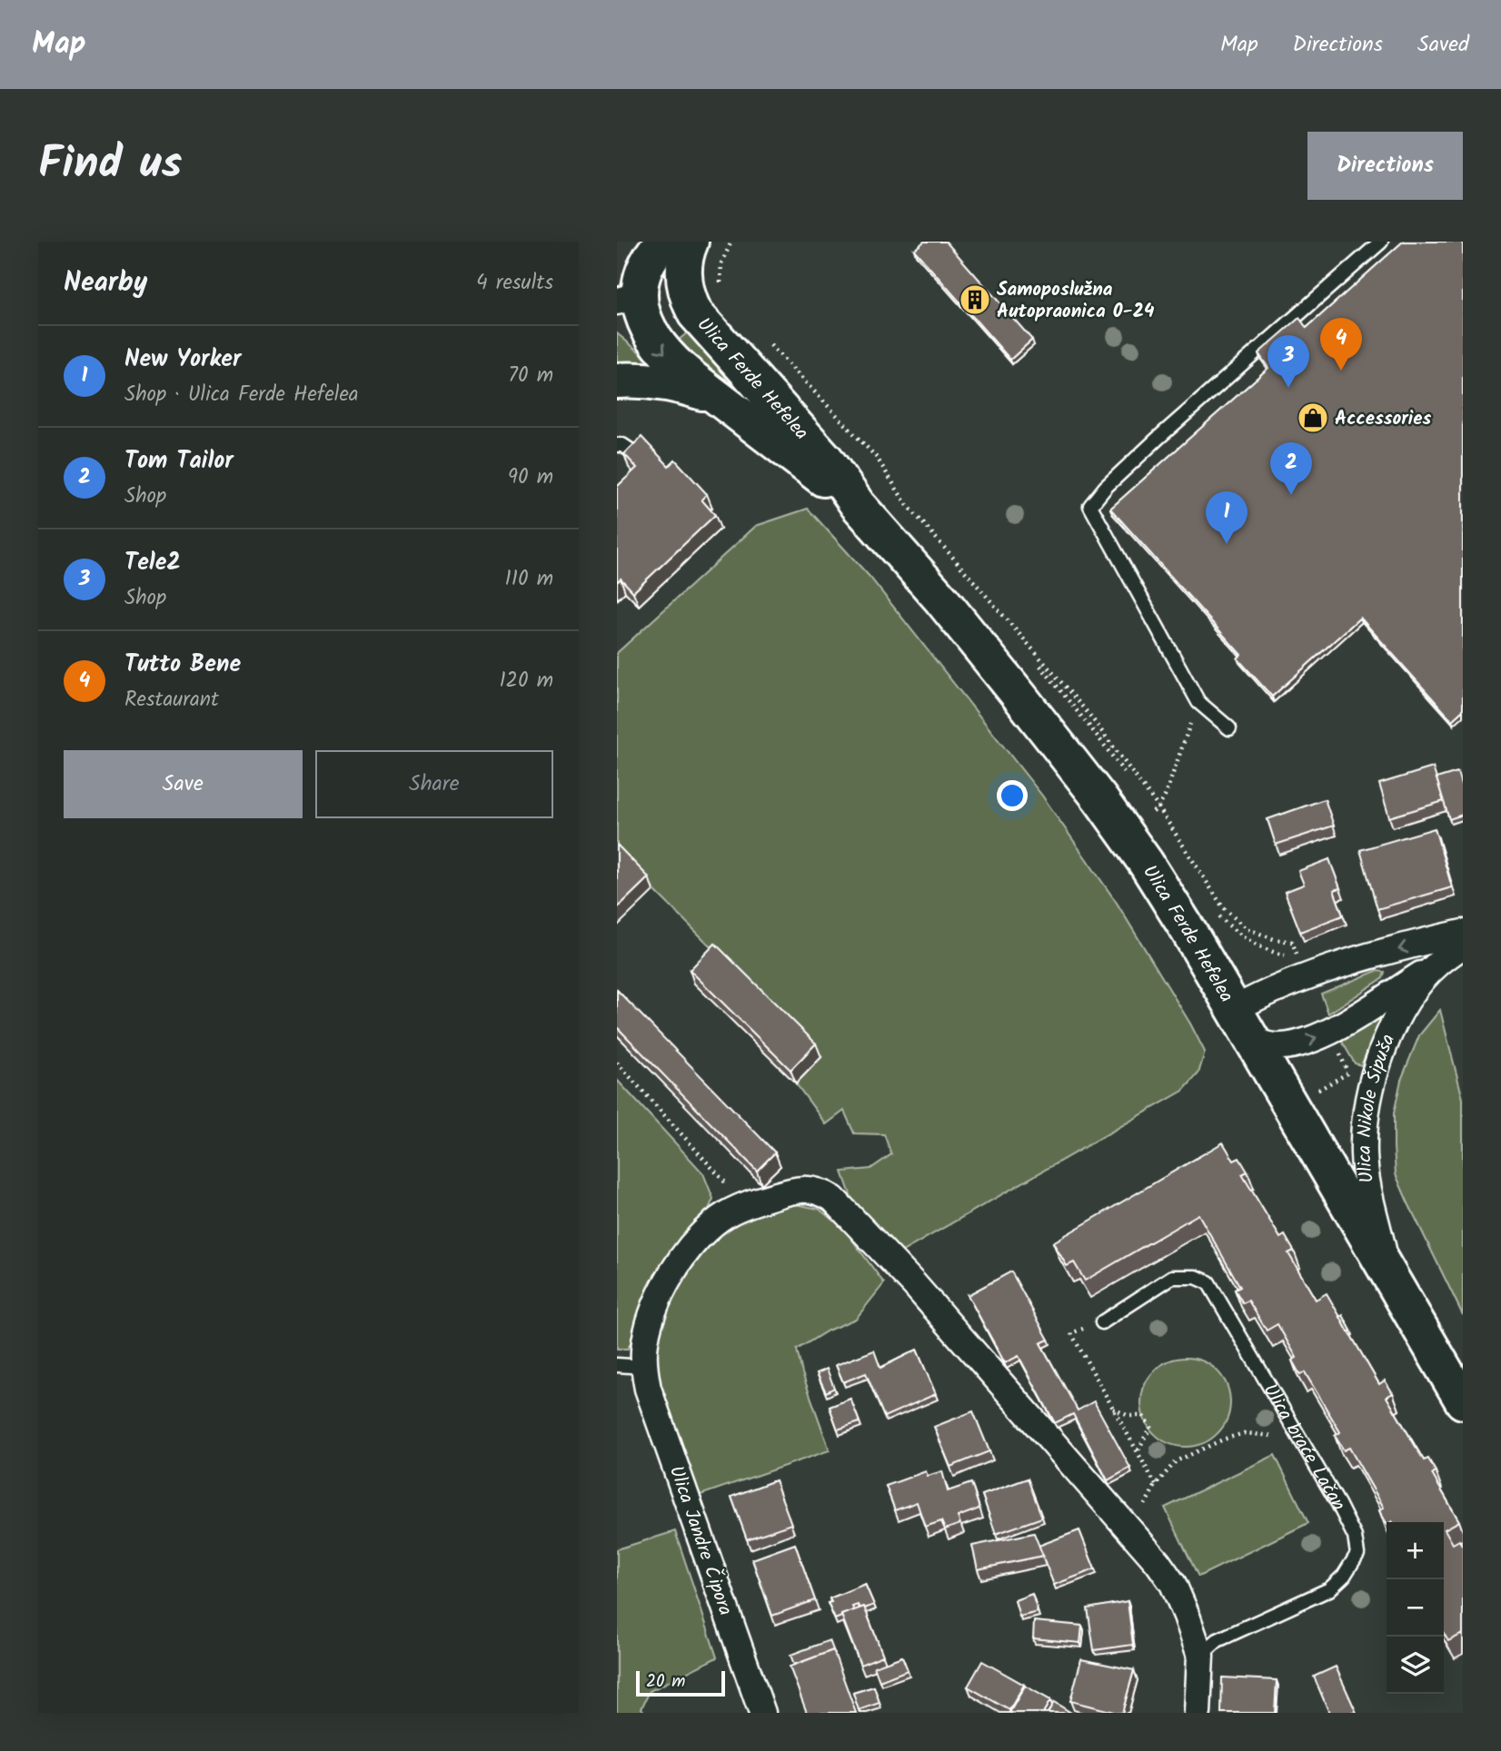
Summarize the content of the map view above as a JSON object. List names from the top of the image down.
{
  "streets": {
    "main road": ["Ulica Ferde Hefelea"],
    "street": ["Ulica Nikole Šipuša", "Ulica Jandre Čipora"],
    "lane": ["Ulica braće Lačan"]
  },
  "crossings": [
    ["Ulica Ferde Hefelea", "Ulica Nikole Šipuša"]
  ],
  "places": {
    "building": ["Samoposlužna Autopraonica 0-24"],
    "shop": ["Accessories"]
  },
  "scale_bar": "20 m",
  "page": {
    "header": "Map",
    "nav": ["Map", "Directions", "Saved"],
    "title": "Find us",
    "buttons": [
      "Directions",
      ["Save", "Share"]
    ],
    "heading": ["Nearby", "4 results"],
    "pins": [
      "4",
      "3",
      "2",
      "1"
    ],
    "list": [
      {
        "mark": "1",
        "name": "New Yorker",
        "note": "Shop · Ulica Ferde Hefelea",
        "value": "70 m"
      },
      {
        "mark": "2",
        "name": "Tom Tailor",
        "note": "Shop",
        "value": "90 m"
      },
      {
        "mark": "3",
        "name": "Tele2",
        "note": "Shop",
        "value": "110 m"
      },
      {
        "mark": "4",
        "name": "Tutto Bene",
        "note": "Restaurant",
        "value": "120 m"
      }
    ],
    "map_buttons": ["+", "−"],
    "scale": "20 m"
  }
}
